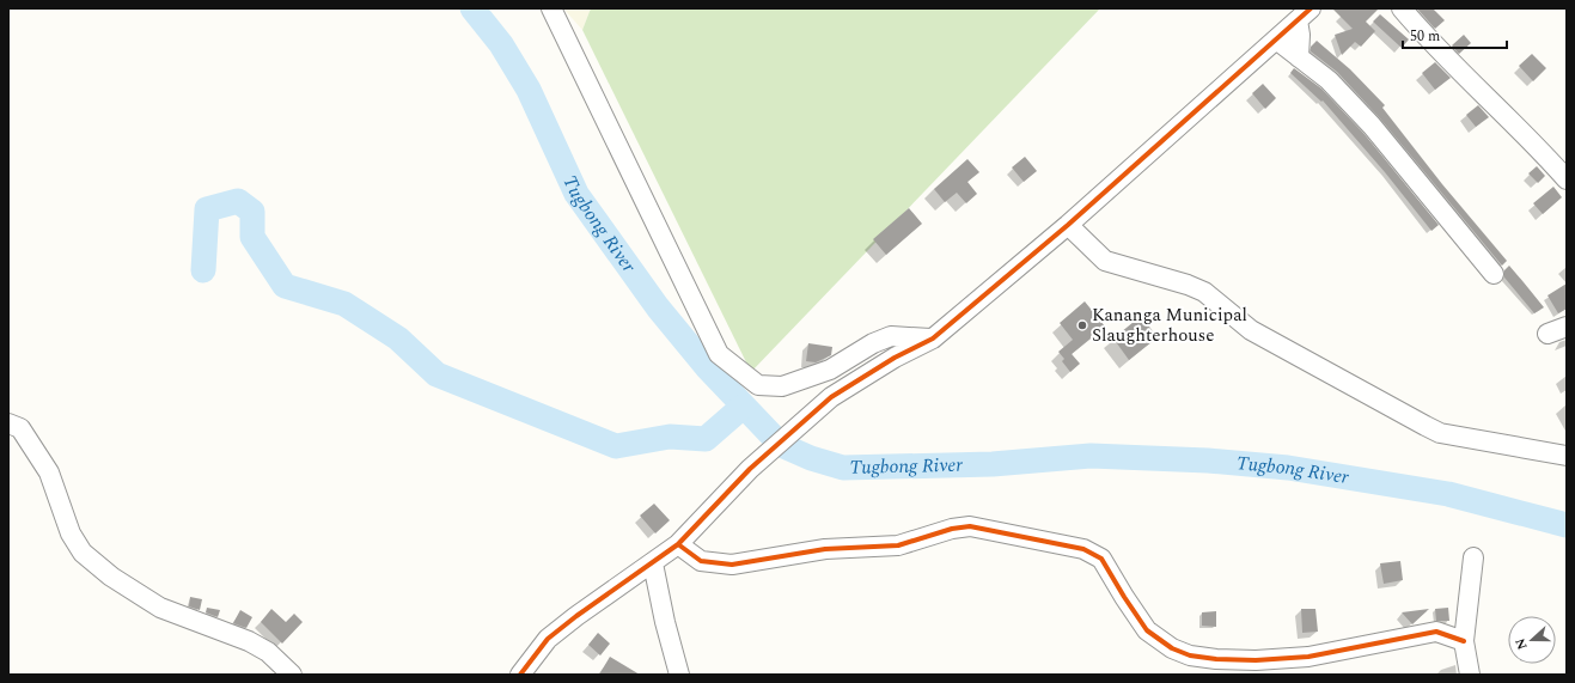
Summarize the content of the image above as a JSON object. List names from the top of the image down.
{
  "water": ["Tugbong River"],
  "places": ["Kananga Municipal Slaughterhouse"],
  "scale_bar": "50 m",
  "north": "left"
}
